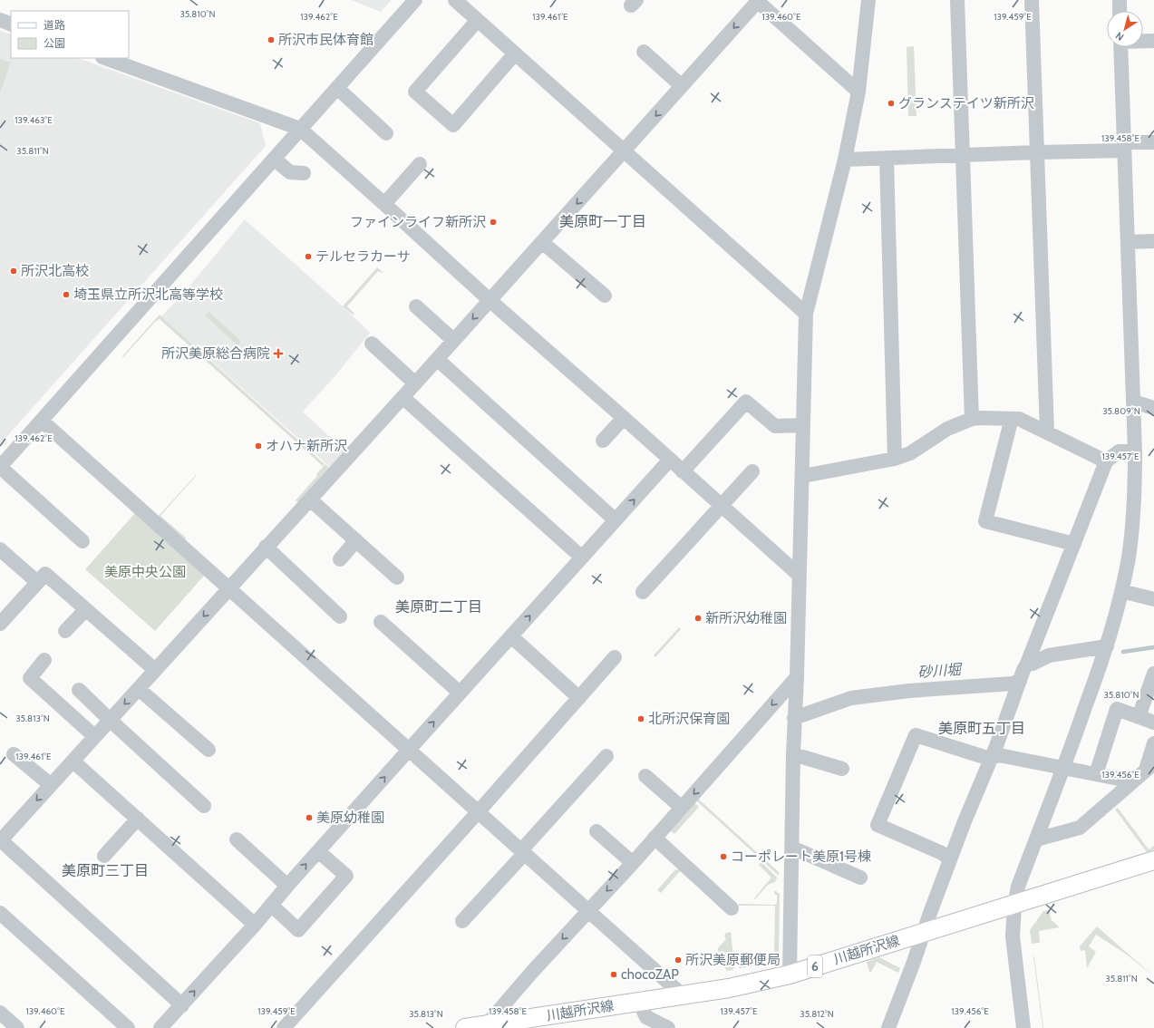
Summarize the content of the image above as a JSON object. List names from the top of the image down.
{
  "streets": {
    "main road": ["川越所沢線", "6"]
  },
  "districts": [
    "美原町一丁目",
    "美原町二丁目",
    "美原町五丁目",
    "美原町三丁目"
  ],
  "water": ["砂川堀"],
  "parks": ["美原中央公園"],
  "places": {
    "other": [
      "所沢市民体育館",
      "グランステイツ新所沢",
      "ファインライフ新所沢",
      "テルセラカーサ",
      "所沢北高校",
      "埼玉県立所沢北高等学校",
      "オハナ新所沢",
      "新所沢幼稚園",
      "北所沢保育園",
      "美原幼稚園",
      "コーポレート美原1号棟",
      "所沢美原郵便局",
      "chocoZAP"
    ],
    "health": ["所沢美原総合病院"]
  },
  "legend": ["道路", "公園"],
  "north": "bottom left",
  "coordinates": [
    "35.810°N",
    "139.461°E",
    "139.460°E",
    "139.459°E",
    "139.462°E",
    "139.463°E",
    "139.458°E",
    "35.811°N",
    "35.809°N",
    "139.457°E",
    "35.813°N",
    "139.456°E",
    "35.812°N"
  ]
}
